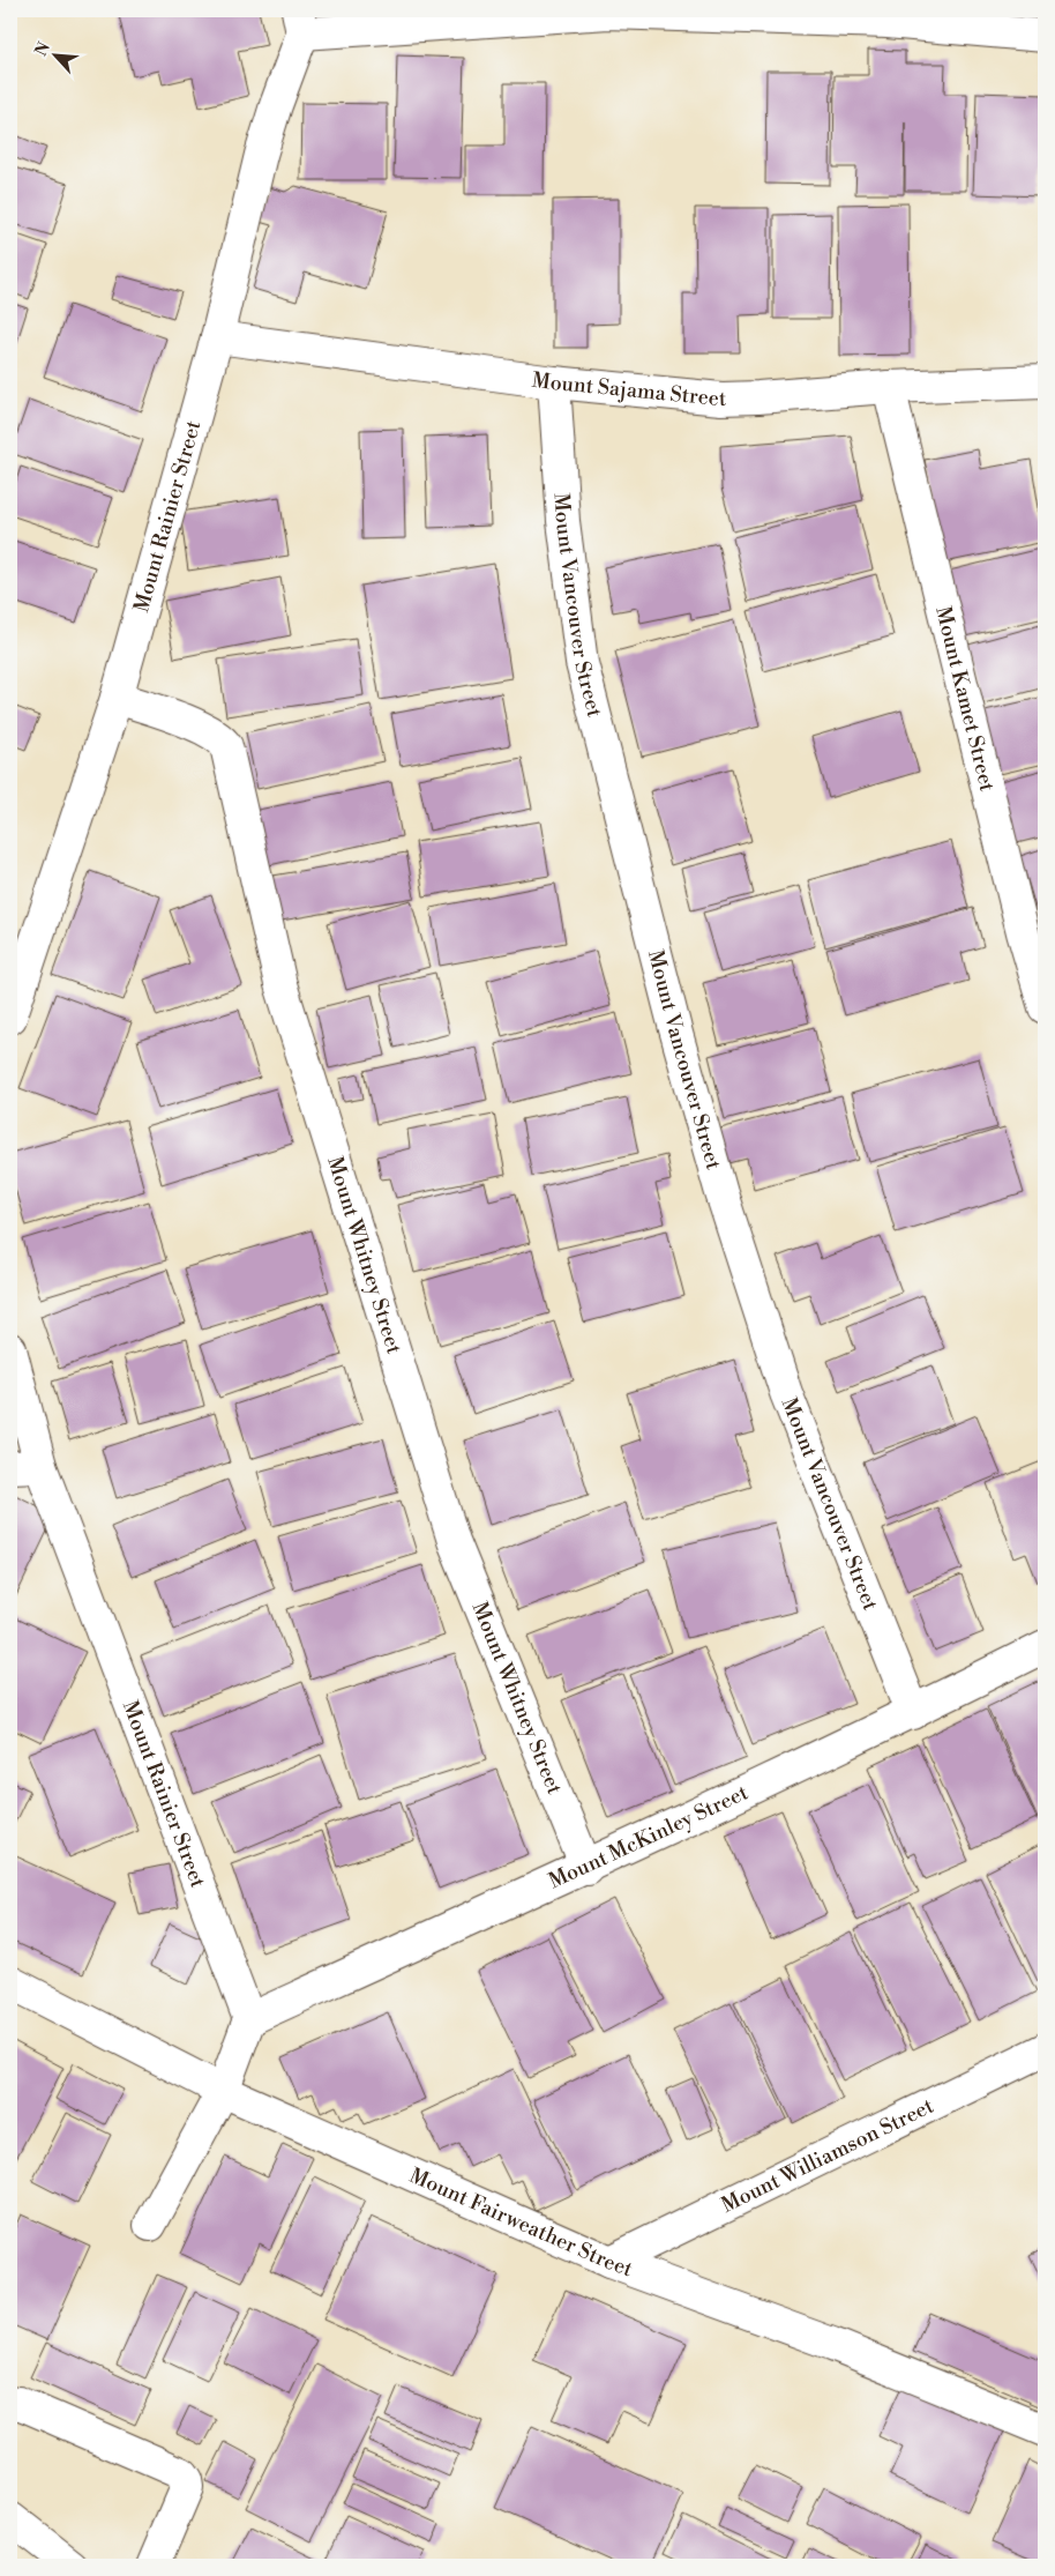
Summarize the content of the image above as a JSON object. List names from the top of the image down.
{
  "streets": {
    "street": [
      "Mount Sajama Street",
      "Mount Rainier Street",
      "Mount Vancouver Street",
      "Mount Kamet Street",
      "Mount Whitney Street",
      "Mount McKinley Street",
      "Mount Williamson Street",
      "Mount Fairweather Street"
    ]
  },
  "crossings": [
    ["Mount Sajama Street", "Mount Rainier Street"],
    ["Mount Sajama Street", "Mount Vancouver Street"],
    ["Mount Sajama Street", "Mount Kamet Street"],
    ["Mount Rainier Street", "Mount Whitney Street"],
    ["Mount Rainier Street", "Mount McKinley Street"],
    ["Mount Vancouver Street", "Mount McKinley Street"],
    ["Mount Whitney Street", "Mount McKinley Street"],
    ["Mount Williamson Street", "Mount Fairweather Street"]
  ],
  "north": "top left"
}
